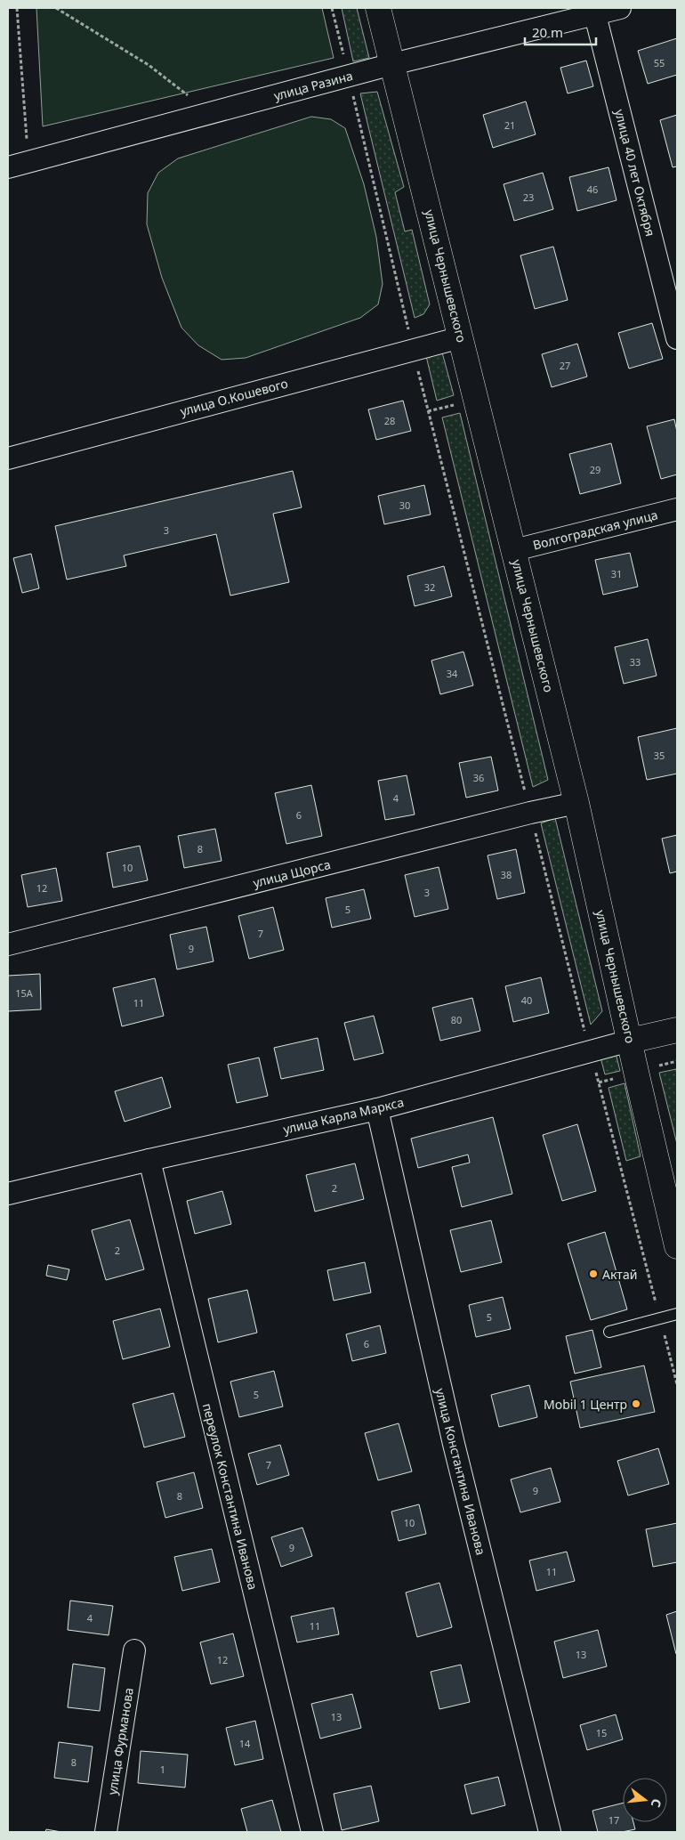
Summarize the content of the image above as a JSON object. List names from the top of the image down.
{
  "streets": {
    "street": [
      "улица Разина",
      "улица 40 лет Октября",
      "улица Чернышевского",
      "улица О.Кошевого",
      "Волгоградская улица",
      "улица Щорса",
      "улица Карла Маркса",
      "улица Константина Иванова",
      "переулок Константина Иванова",
      "улица Фурманова"
    ]
  },
  "crossings": [
    ["улица Разина", "улица 40 лет Октября"],
    ["улица Разина", "улица Чернышевского"],
    ["улица Чернышевского", "улица О.Кошевого"],
    ["улица Чернышевского", "Волгоградская улица"],
    ["улица Чернышевского", "улица Щорса"],
    ["улица Чернышевского", "улица Карла Маркса"],
    ["улица Карла Маркса", "улица Константина Иванова"],
    ["улица Карла Маркса", "переулок Константина Иванова"]
  ],
  "places": ["Актай", "Mobil 1 Центр"],
  "house_numbers": [
    "55",
    "21",
    "46",
    "23",
    "27",
    "28",
    "29",
    "30",
    "3",
    "31",
    "32",
    "33",
    "34",
    "35",
    "36",
    "4",
    "6",
    "8",
    "10",
    "38",
    "12",
    "3",
    "5",
    "7",
    "9",
    "15А",
    "40",
    "11",
    "80",
    "2",
    "2",
    "5",
    "6",
    "5",
    "7",
    "9",
    "8",
    "10",
    "9",
    "11",
    "4",
    "11",
    "13",
    "12",
    "13",
    "15",
    "14",
    "8",
    "1",
    "17"
  ],
  "scale_bar": "20 m",
  "north": "right"
}
